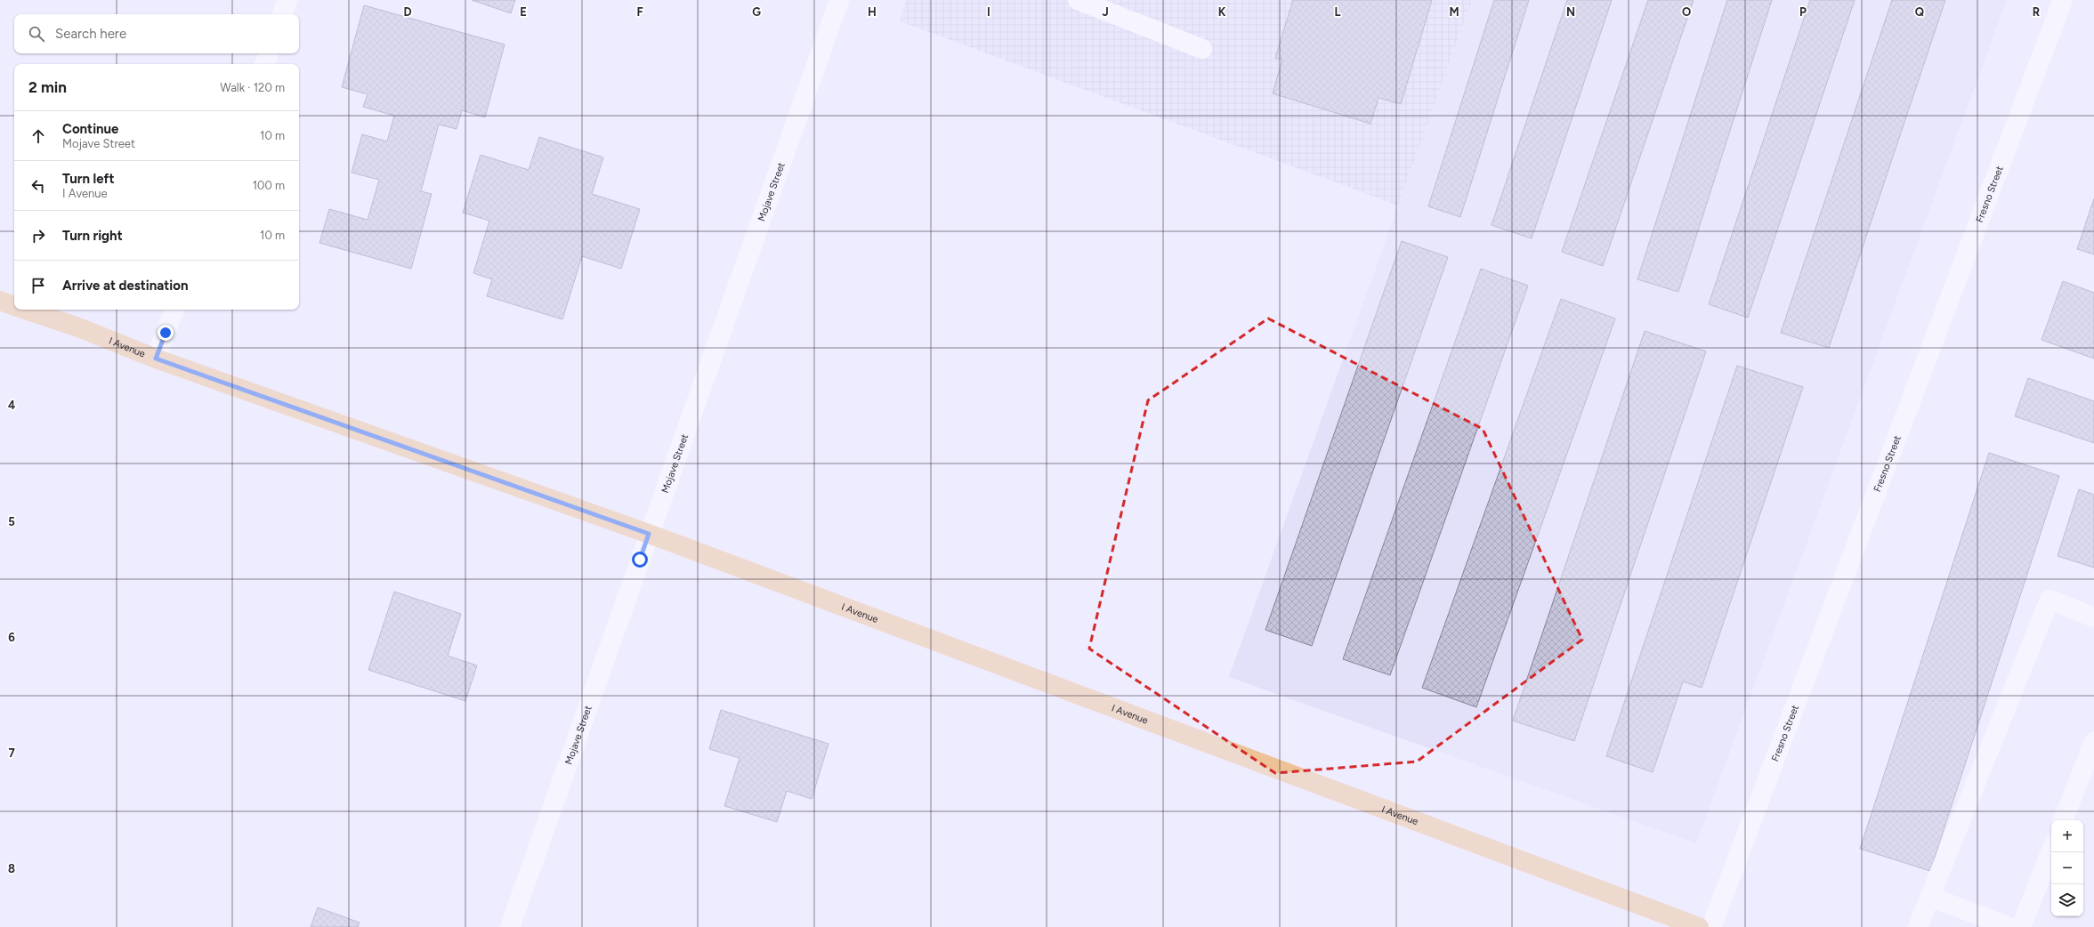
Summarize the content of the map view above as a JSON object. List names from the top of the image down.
{
  "streets": {
    "main road": ["I Avenue"],
    "street": ["Mojave Street", "Fresno Street"]
  },
  "crossings": [
    ["Mojave Street", "I Avenue"]
  ],
  "page": {
    "search": "Search here",
    "heading": ["2 min", "Walk · 120 m"],
    "list": [
      ["Continue", "Mojave Street", "10 m"],
      ["Turn left", "I Avenue", "100 m"],
      ["Turn right", "10 m"],
      "Arrive at destination"
    ],
    "map_buttons": ["+", "−"]
  },
  "grid": {
    "columns": [
      "D",
      "E",
      "F",
      "G",
      "H",
      "I",
      "J",
      "K",
      "L",
      "M",
      "N",
      "O",
      "P",
      "Q",
      "R"
    ],
    "rows": [
      "4",
      "5",
      "6",
      "7",
      "8"
    ]
  }
}
